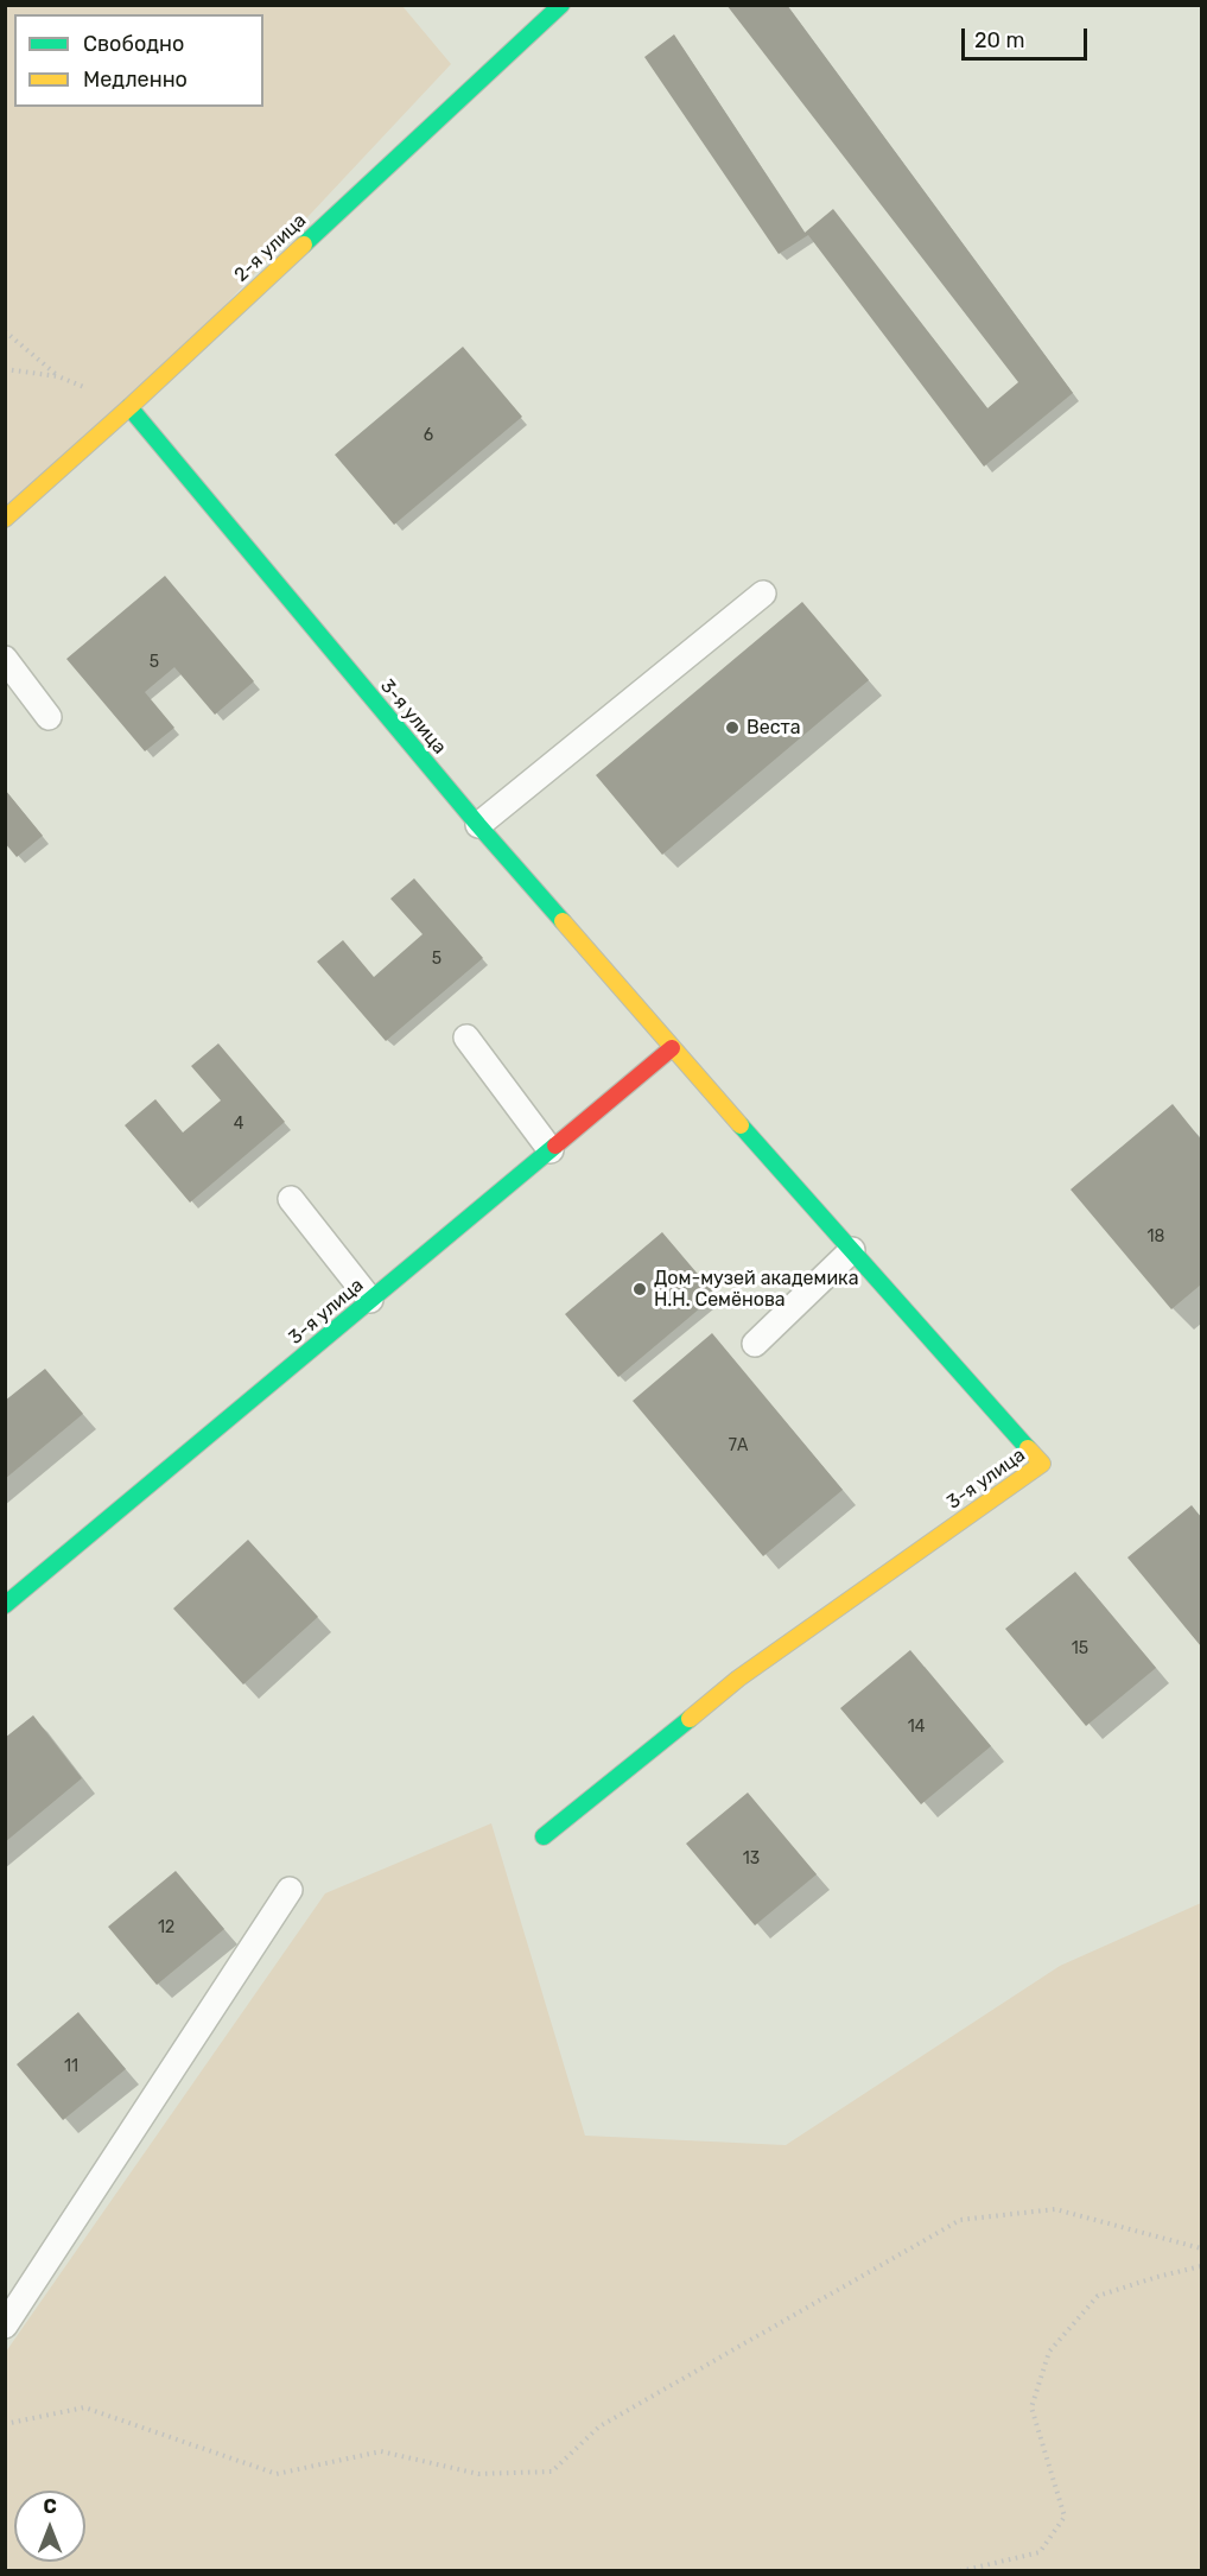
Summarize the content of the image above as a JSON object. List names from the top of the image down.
{
  "streets": {
    "street": ["2-я улица", "3-я улица"]
  },
  "crossings": [
    ["2-я улица", "3-я улица"]
  ],
  "places": ["Веста", "Дом-музей академика Н.Н. Семёнова"],
  "house_numbers": [
    "6",
    "5",
    "5",
    "4",
    "18",
    "7А",
    "15",
    "14",
    "13",
    "12",
    "11"
  ],
  "legend": ["Свободно", "Медленно"],
  "scale_bar": "20 m",
  "north": "top"
}
